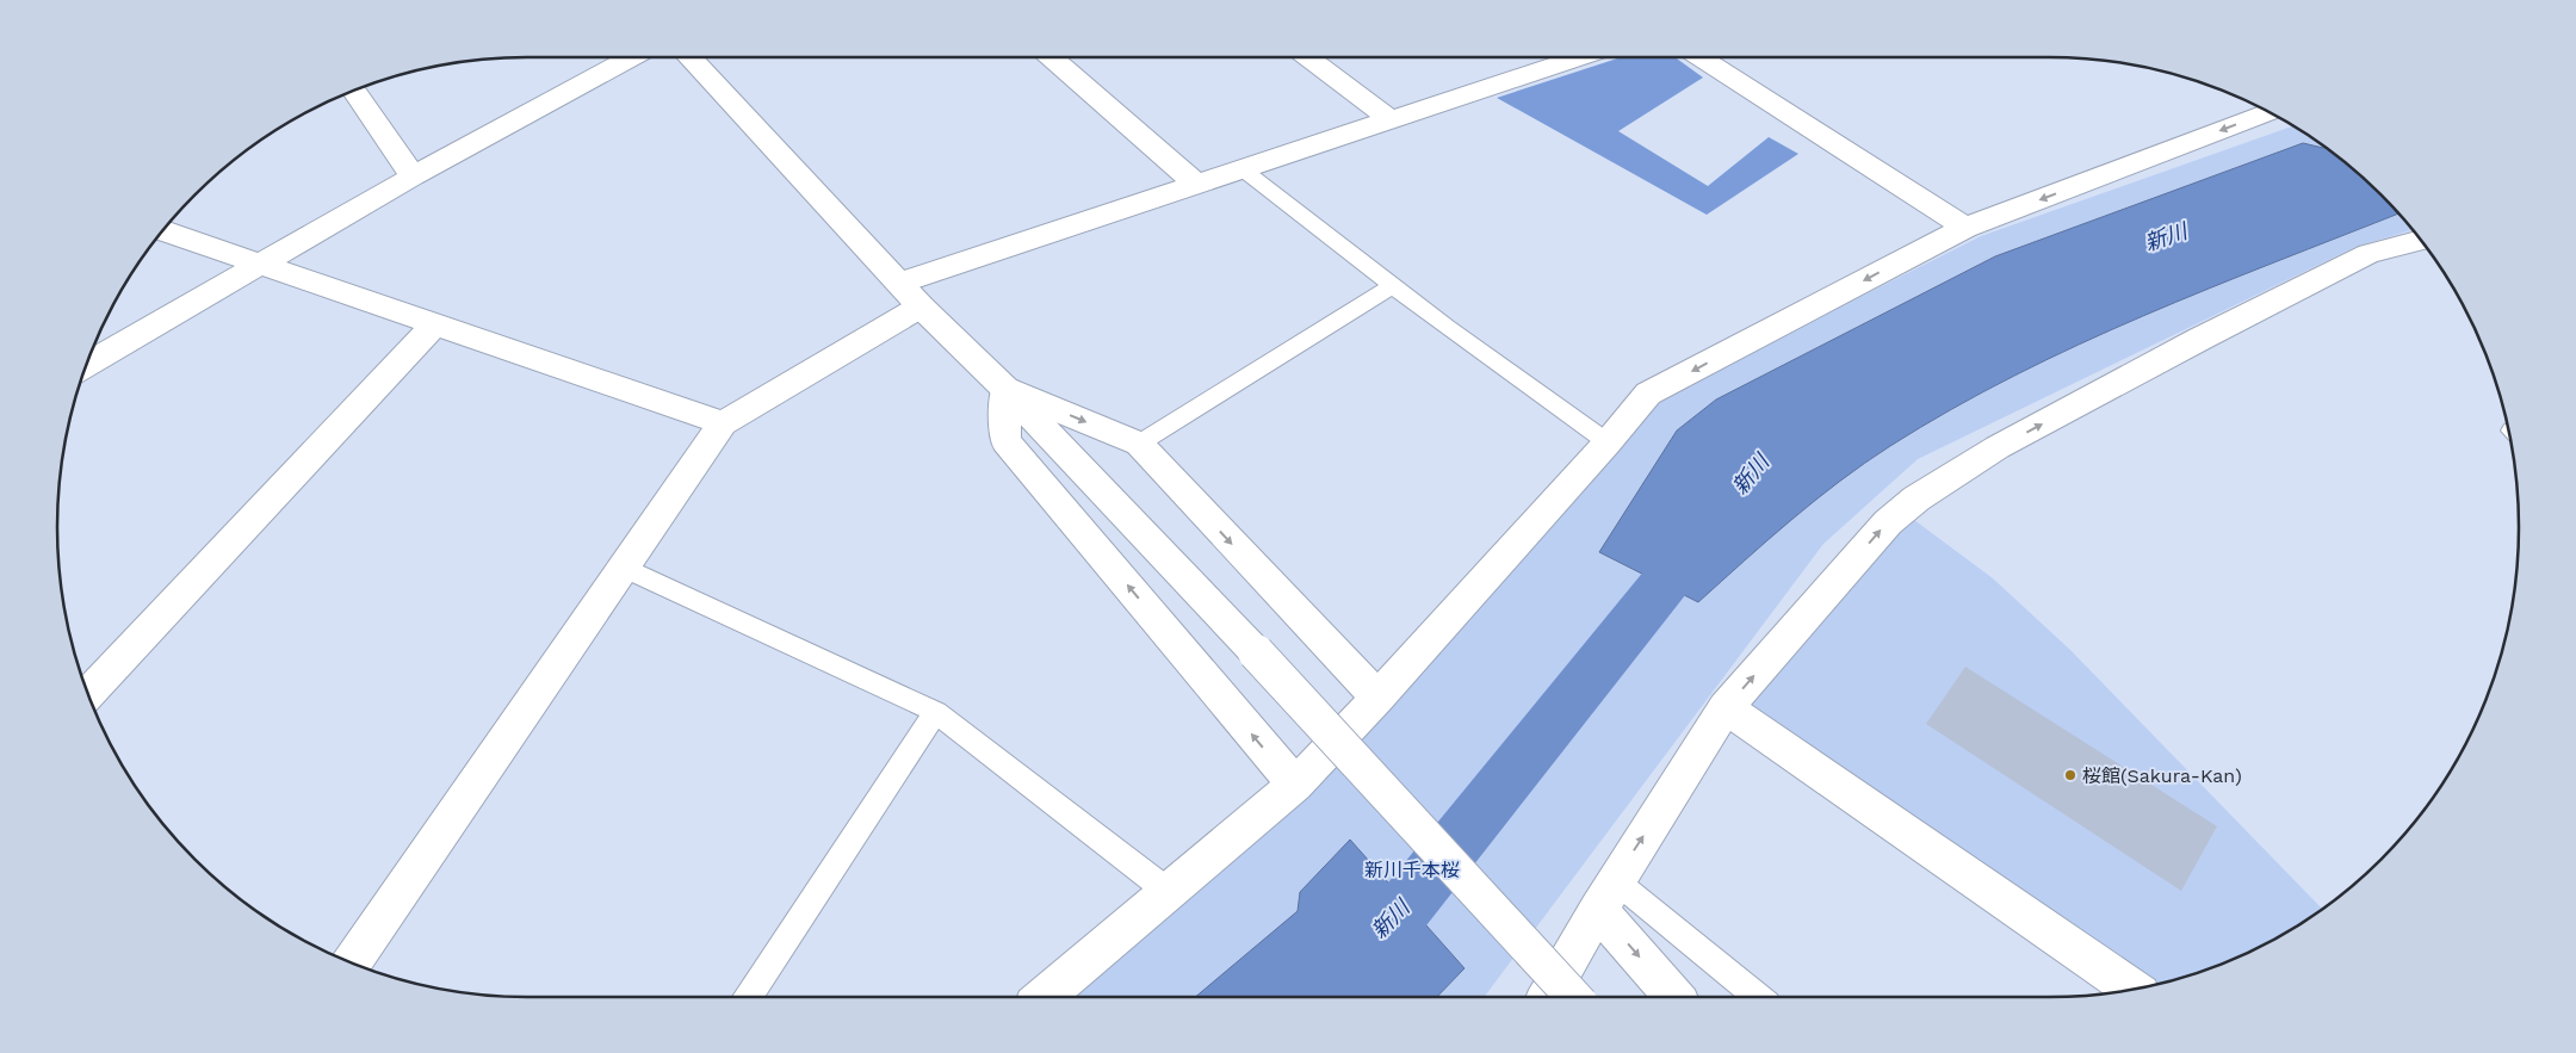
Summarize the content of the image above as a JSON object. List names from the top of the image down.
{
  "water": ["新川"],
  "parks": ["新川千本桜"],
  "places": ["桜館(Sakura-Kan)"]
}
